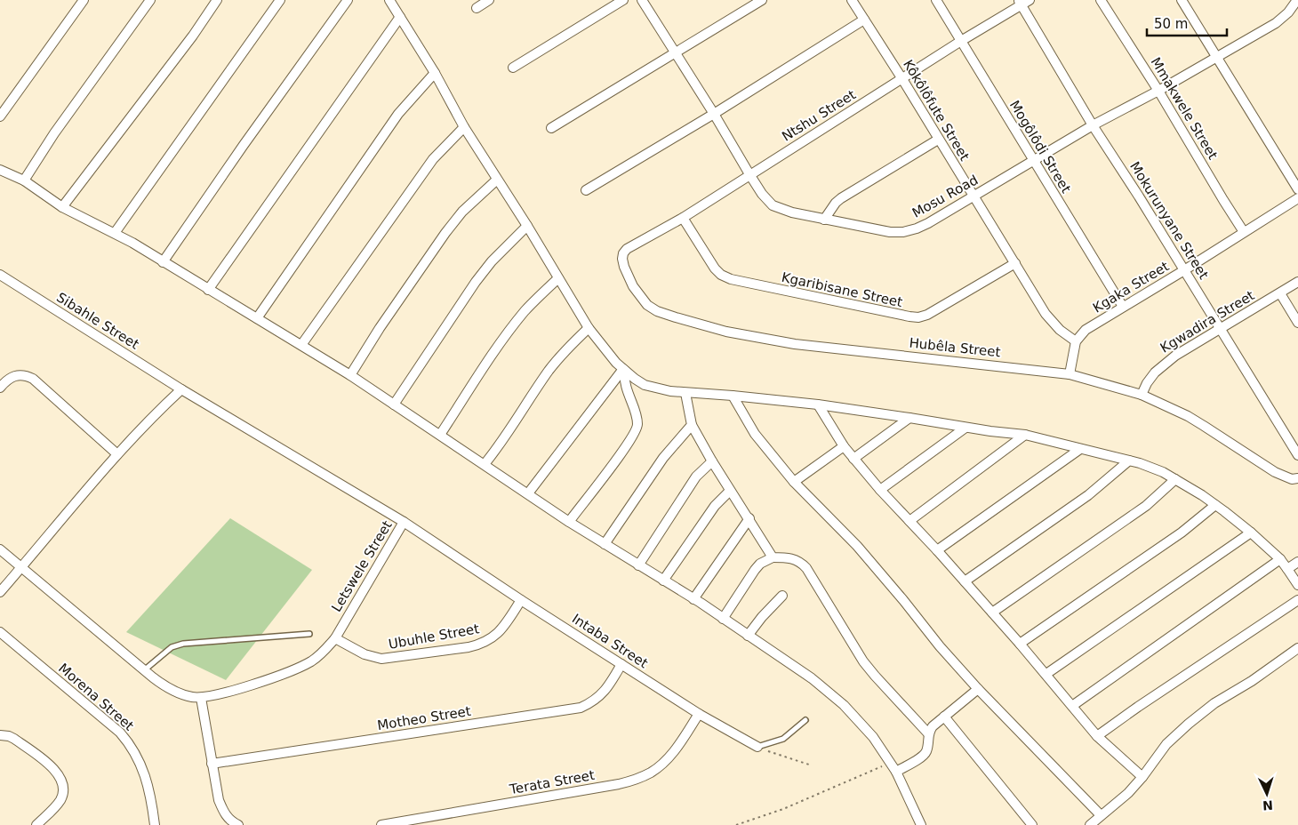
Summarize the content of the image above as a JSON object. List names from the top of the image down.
{
  "streets": {
    "street": [
      "Mmakwele Street",
      "Kôkôlôfute Street",
      "Ntshu Street",
      "Mogôlôdi Street",
      "Mosu Road",
      "Mokurunyane Street",
      "Kgaka Street",
      "Kgaribisane Street",
      "Sibahle Street",
      "Kgwadira Street",
      "Hubêla Street",
      "Letswele Street",
      "Ubuhle Street",
      "Intaba Street",
      "Morena Street",
      "Motheo Street",
      "Terata Street"
    ]
  },
  "crossings": [
    ["Mmakwele Street", "Mosu Road"],
    ["Mmakwele Street", "Kgaka Street"],
    ["Kôkôlôfute Street", "Ntshu Street"],
    ["Kôkôlôfute Street", "Mosu Road"],
    ["Kôkôlôfute Street", "Kgaka Street"],
    ["Kôkôlôfute Street", "Kgaribisane Street"],
    ["Ntshu Street", "Mogôlôdi Street"],
    ["Ntshu Street", "Mosu Road"],
    ["Ntshu Street", "Mokurunyane Street"],
    ["Ntshu Street", "Kgaribisane Street"],
    ["Ntshu Street", "Hubêla Street"],
    ["Mogôlôdi Street", "Mosu Road"],
    ["Mogôlôdi Street", "Kgaka Street"],
    ["Mosu Road", "Mokurunyane Street"],
    ["Mokurunyane Street", "Kgaka Street"],
    ["Mokurunyane Street", "Kgwadira Street"],
    ["Sibahle Street", "Letswele Street"],
    ["Kgwadira Street", "Hubêla Street"],
    ["Letswele Street", "Ubuhle Street"],
    ["Letswele Street", "Intaba Street"],
    ["Ubuhle Street", "Intaba Street"],
    ["Intaba Street", "Motheo Street"],
    ["Intaba Street", "Terata Street"]
  ],
  "scale_bar": "50 m",
  "north": "bottom"
}
